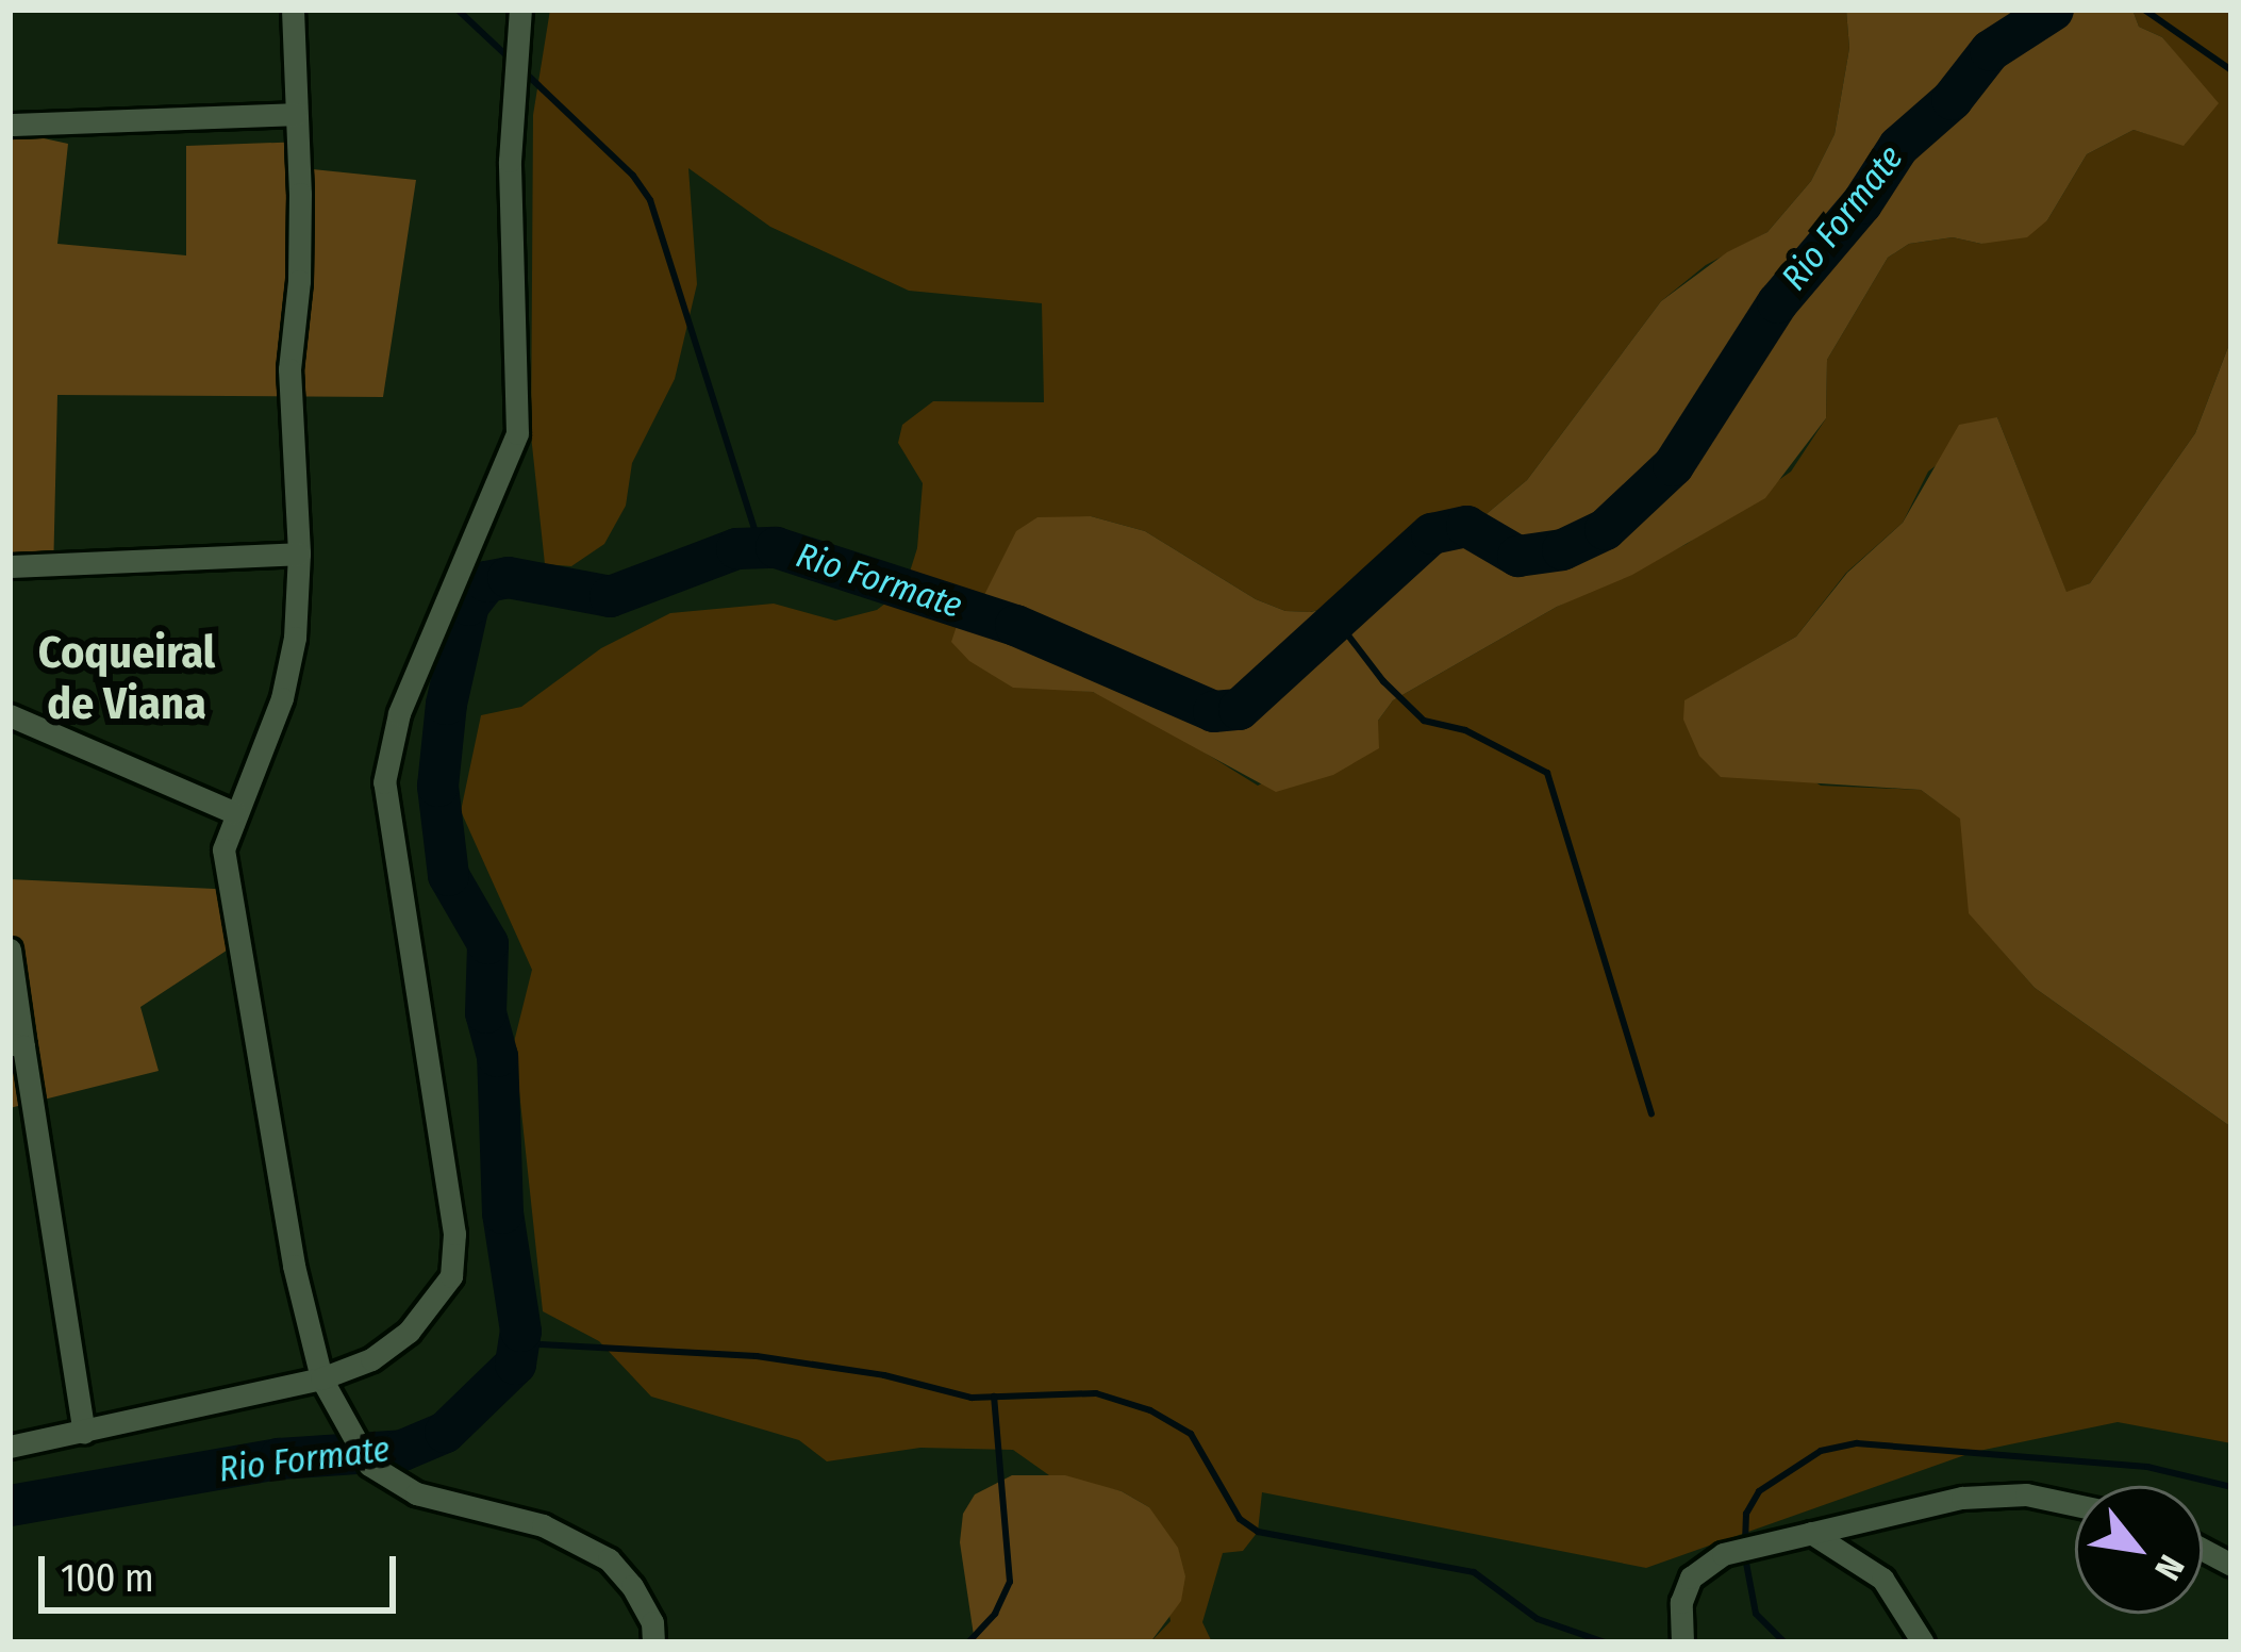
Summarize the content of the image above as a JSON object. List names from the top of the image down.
{
  "districts": ["Coqueiral de Viana"],
  "water": ["Rio Formate"],
  "scale_bar": "100 m",
  "north": "bottom right"
}
